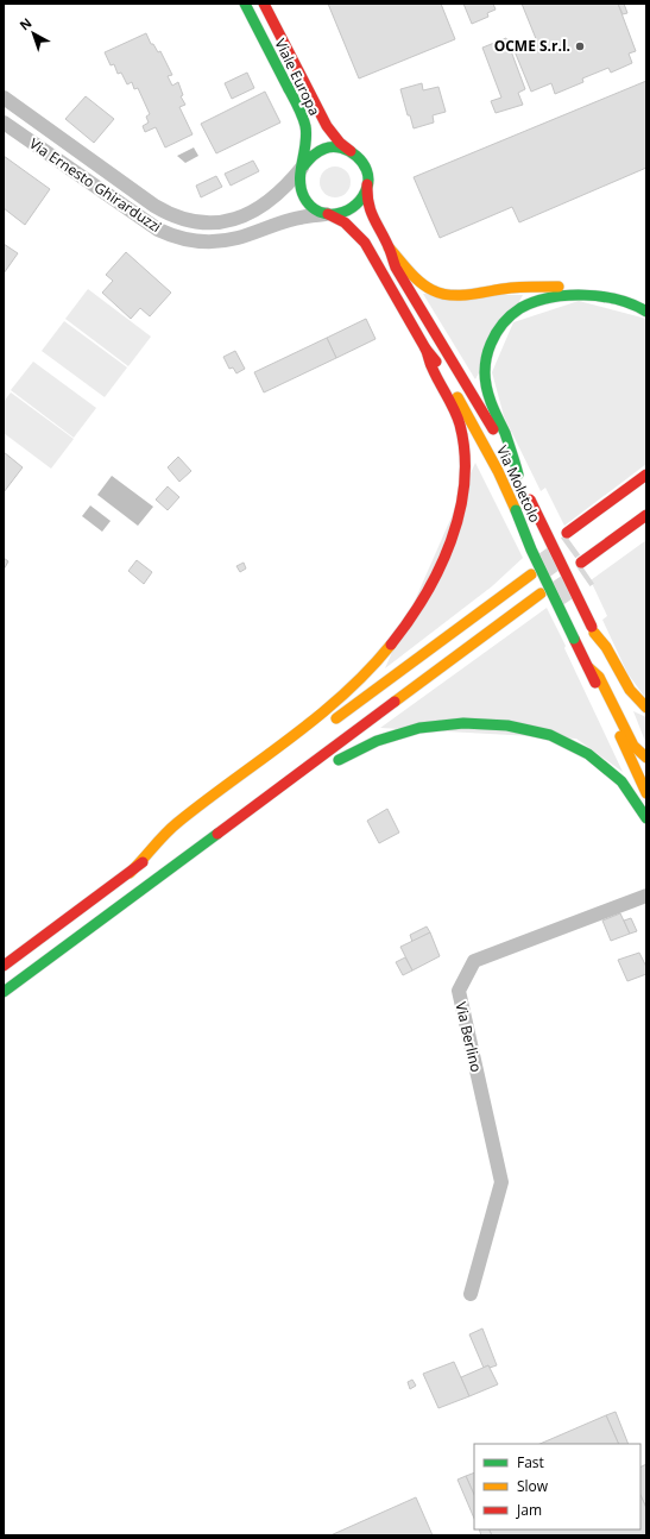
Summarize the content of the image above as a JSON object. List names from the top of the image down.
{
  "streets": {
    "main road": ["Viale Europa", "Via Moletolo"],
    "street": ["Via Ernesto Ghirarduzzi", "Via Berlino"]
  },
  "crossings": [
    ["Viale Europa", "Via Ernesto Ghirarduzzi"],
    ["Viale Europa", "Via Moletolo"],
    ["Via Ernesto Ghirarduzzi", "Via Moletolo"]
  ],
  "places": ["OCME S.r.l."],
  "legend": ["Fast", "Slow", "Jam"],
  "north": "top left"
}
